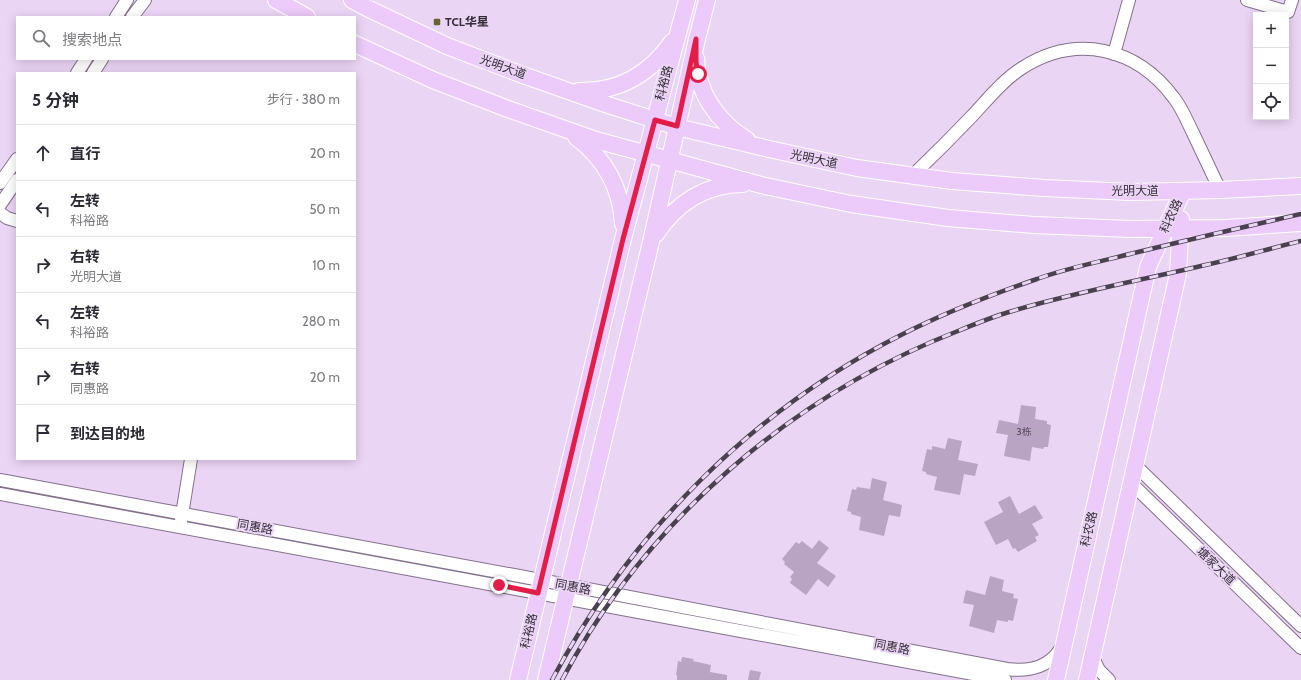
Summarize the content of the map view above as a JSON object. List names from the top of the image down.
{
  "streets": {
    "main road": ["光明大道", "科裕路", "科农路"],
    "street": ["同惠路", "塘家大道"]
  },
  "crossings": [
    ["光明大道", "科裕路"],
    ["光明大道", "科农路"],
    ["科裕路", "同惠路"],
    ["科农路", "同惠路"],
    ["科农路", "塘家大道"]
  ],
  "places": {
    "transit": ["TCL华星"]
  },
  "house_numbers": ["3栋"],
  "page": {
    "map_buttons": ["+", "−"],
    "search": "搜索地点",
    "heading": ["5 分钟", "步行 · 380 m"],
    "list": [
      ["直行", "20 m"],
      ["左转", "科裕路", "50 m"],
      ["右转", "光明大道", "10 m"],
      ["左转", "科裕路", "280 m"],
      ["右转", "同惠路", "20 m"],
      "到达目的地"
    ]
  }
}
